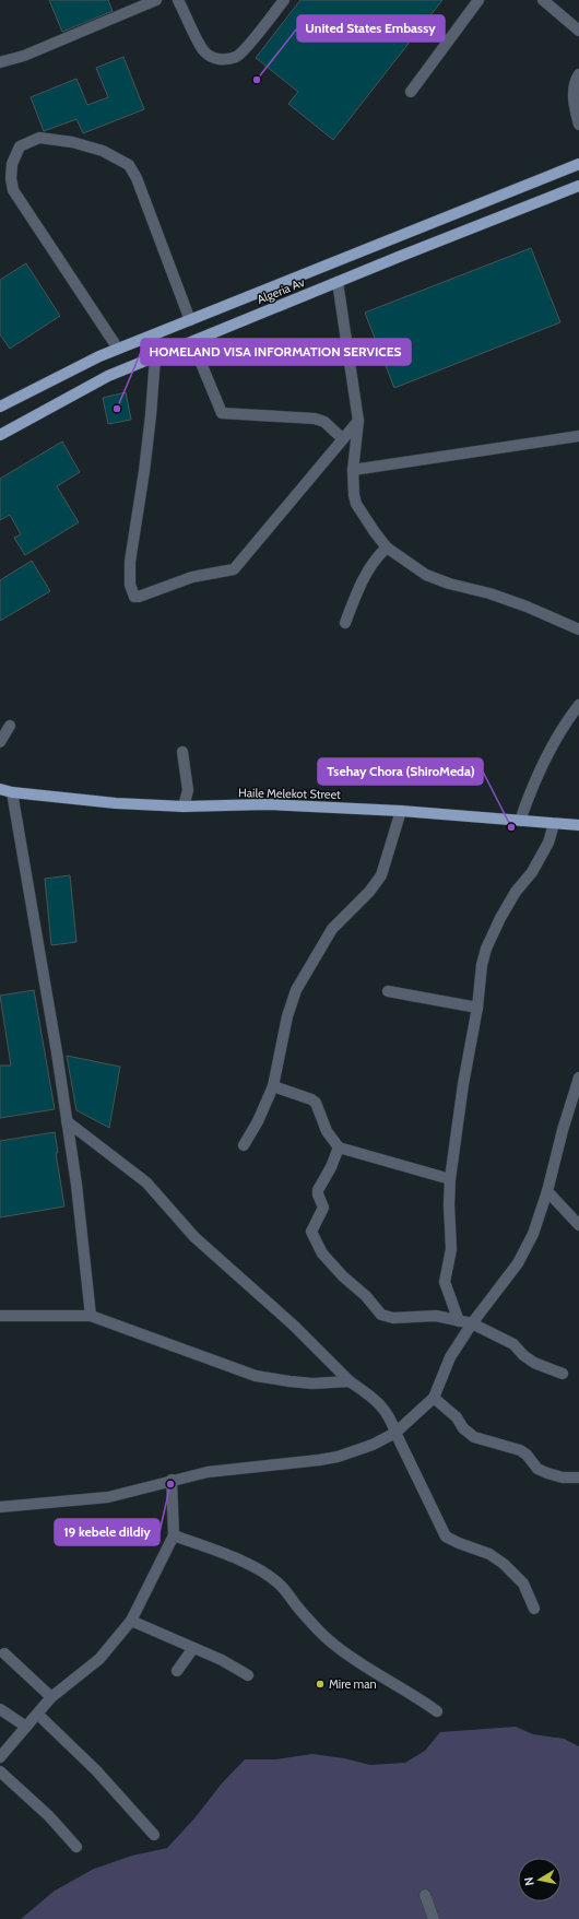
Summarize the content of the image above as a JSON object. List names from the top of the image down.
{
  "streets": {
    "main road": ["Algeria Av", "Haile Melekot Street"]
  },
  "places": [
    "United States Embassy",
    "HOMELAND VISA INFORMATION SERVICES",
    "Tsehay Chora (ShiroMeda)",
    "19 kebele dildiy",
    "Mire man"
  ],
  "north": "left"
}
